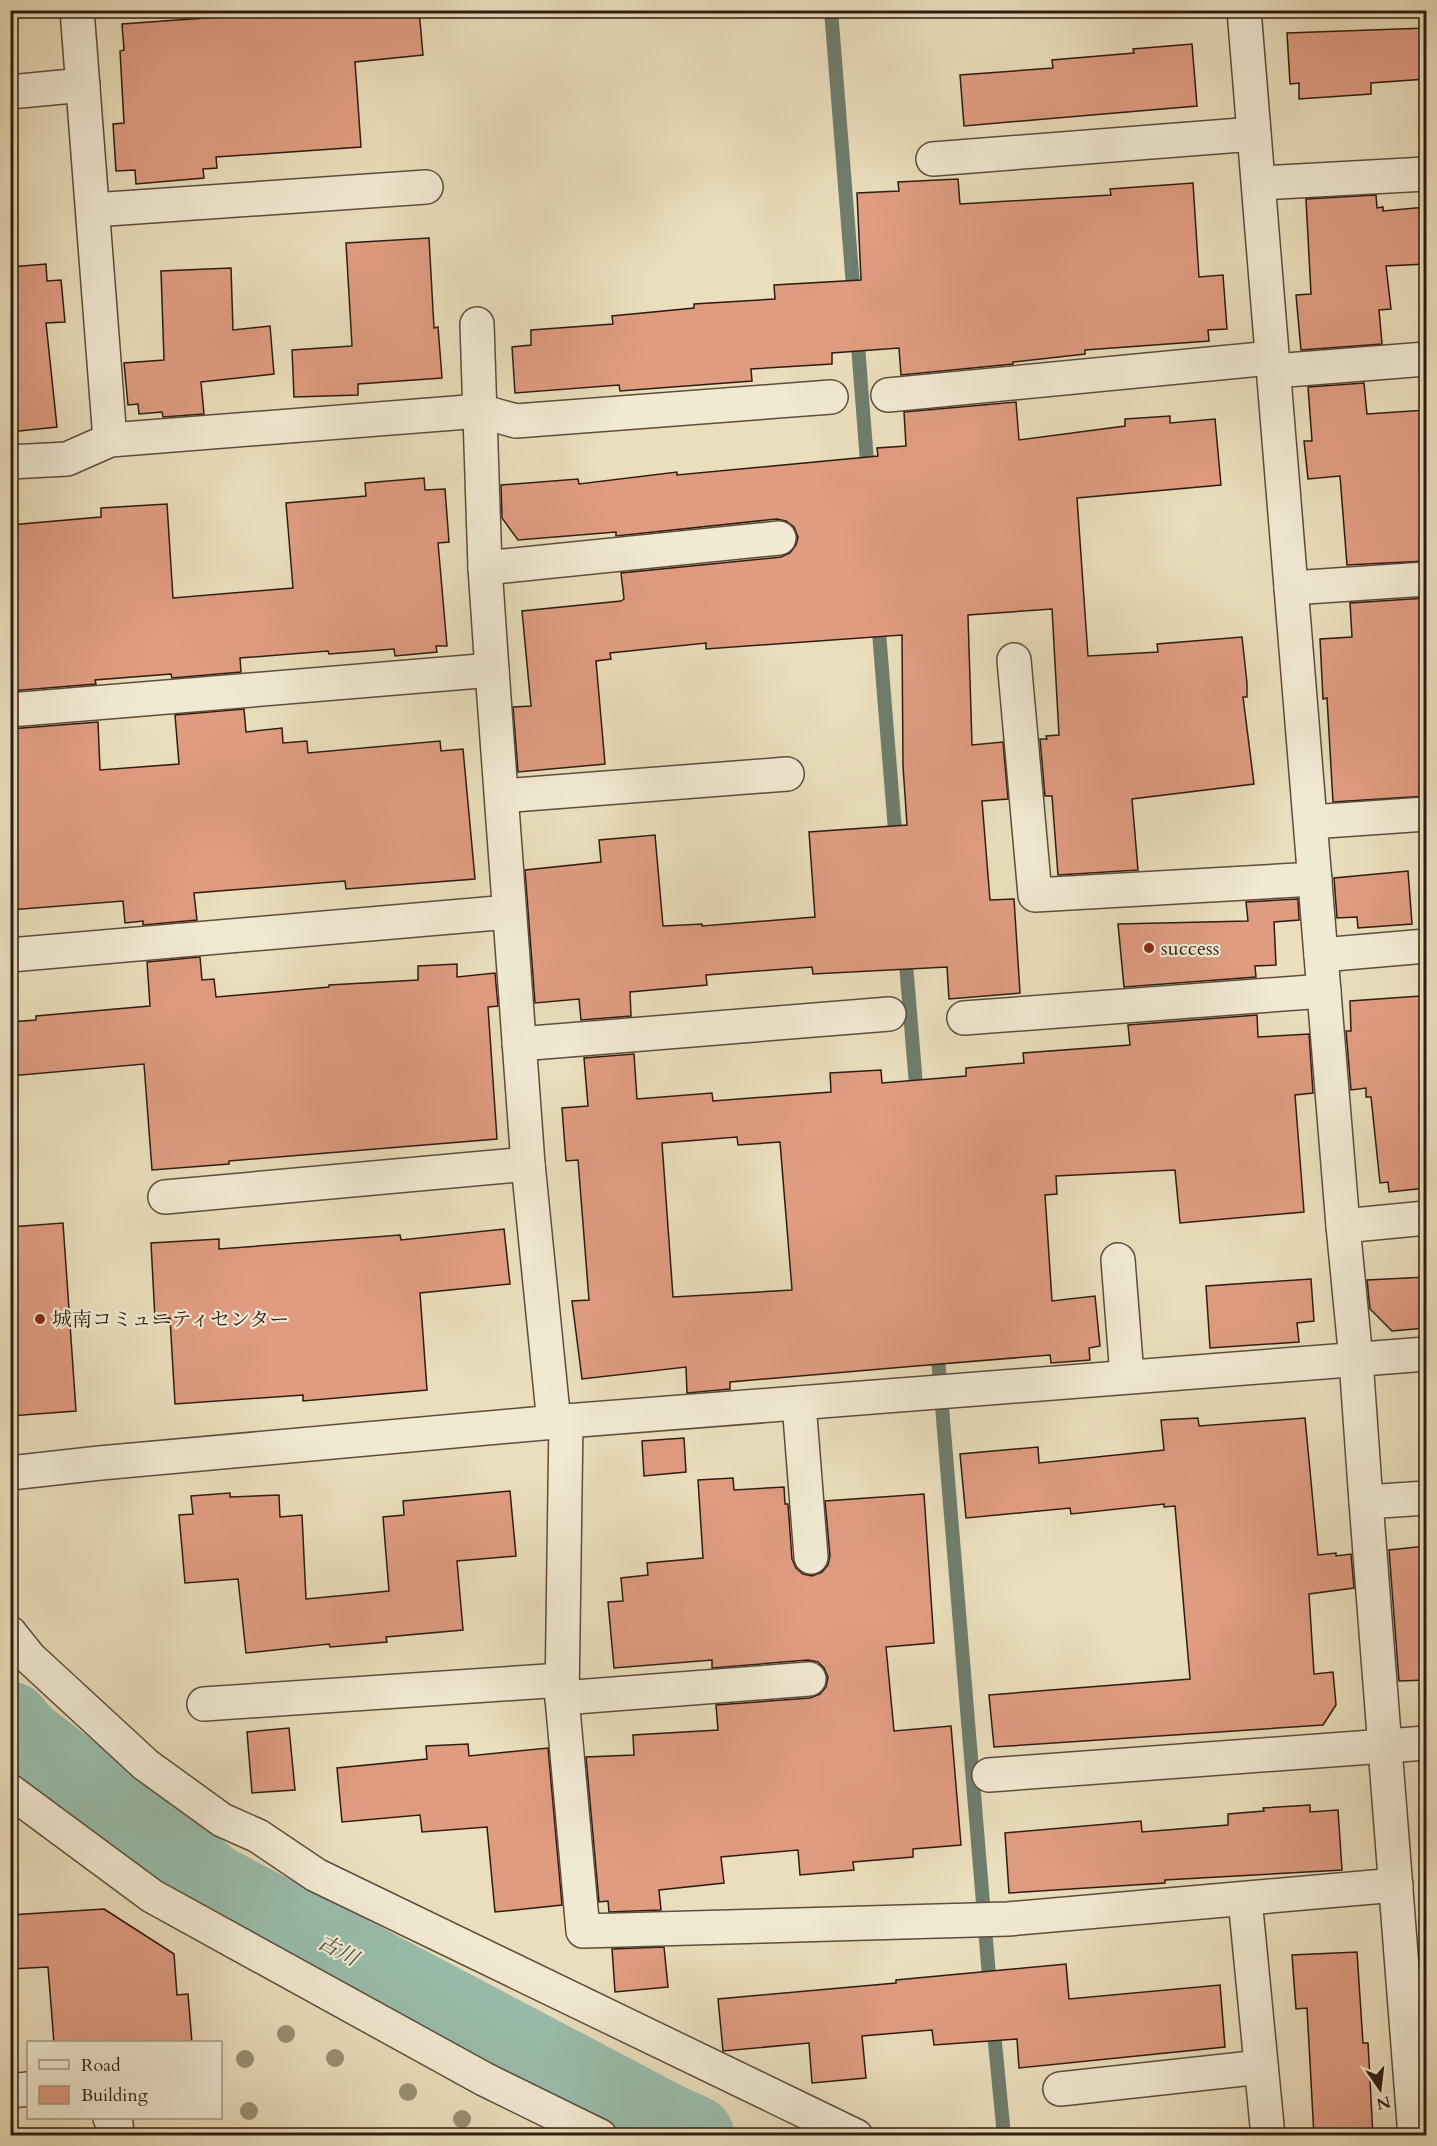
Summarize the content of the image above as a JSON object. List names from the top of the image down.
{
  "water": ["古川"],
  "places": ["success", "城南コミュニティセンター"],
  "legend": ["Road", "Building"],
  "north": "bottom"
}
